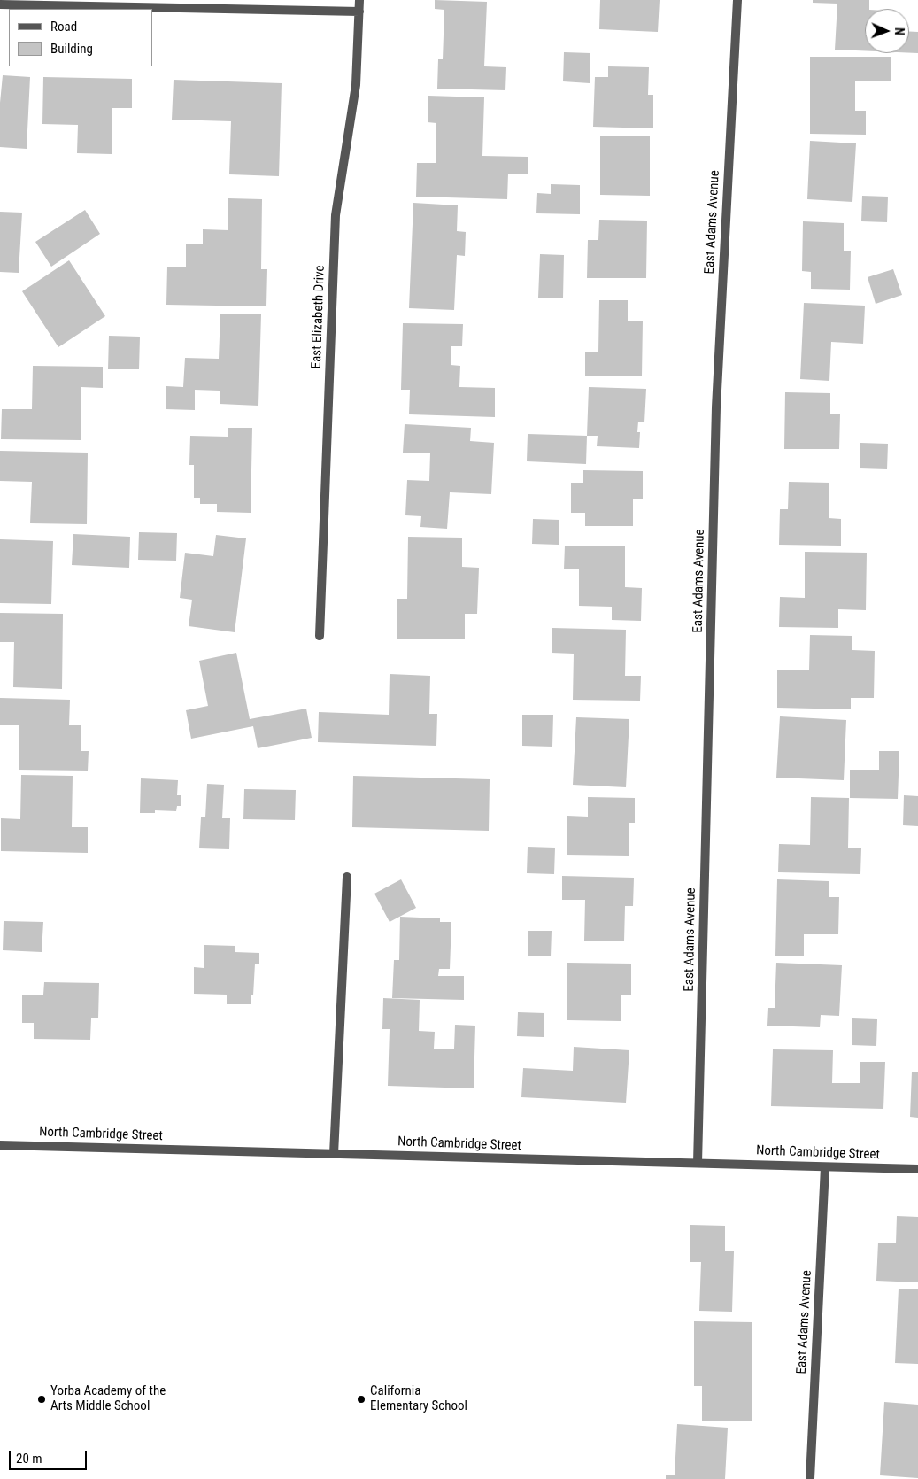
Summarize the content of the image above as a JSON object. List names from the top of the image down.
{
  "streets": {
    "street": ["East Adams Avenue", "East Elizabeth Drive", "North Cambridge Street"]
  },
  "crossings": [
    ["East Adams Avenue", "North Cambridge Street"]
  ],
  "places": ["Yorba Academy of the Arts Middle School", "California Elementary School"],
  "legend": ["Road", "Building"],
  "scale_bar": "20 m",
  "north": "right"
}
